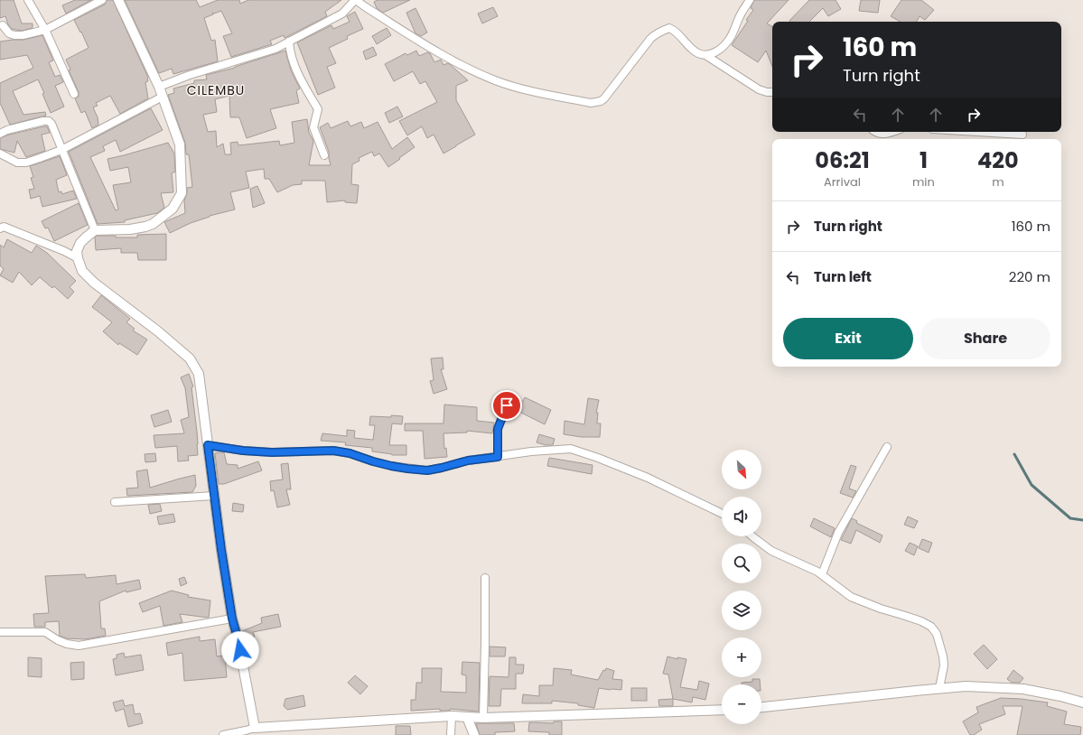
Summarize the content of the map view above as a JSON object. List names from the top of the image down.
{
  "districts": ["CILEMBU"],
  "north": "bottom right",
  "page": {
    "turn": ["160 m", "Turn right"],
    "eta": [
      "06:21",
      "Arrival",
      "1",
      "min",
      "420",
      "m"
    ],
    "list": [
      {
        "name": "Turn right",
        "value": "160 m"
      },
      {
        "name": "Turn left",
        "value": "220 m"
      }
    ],
    "buttons": ["Exit", "Share"],
    "map_buttons": ["+", "−"]
  }
}
